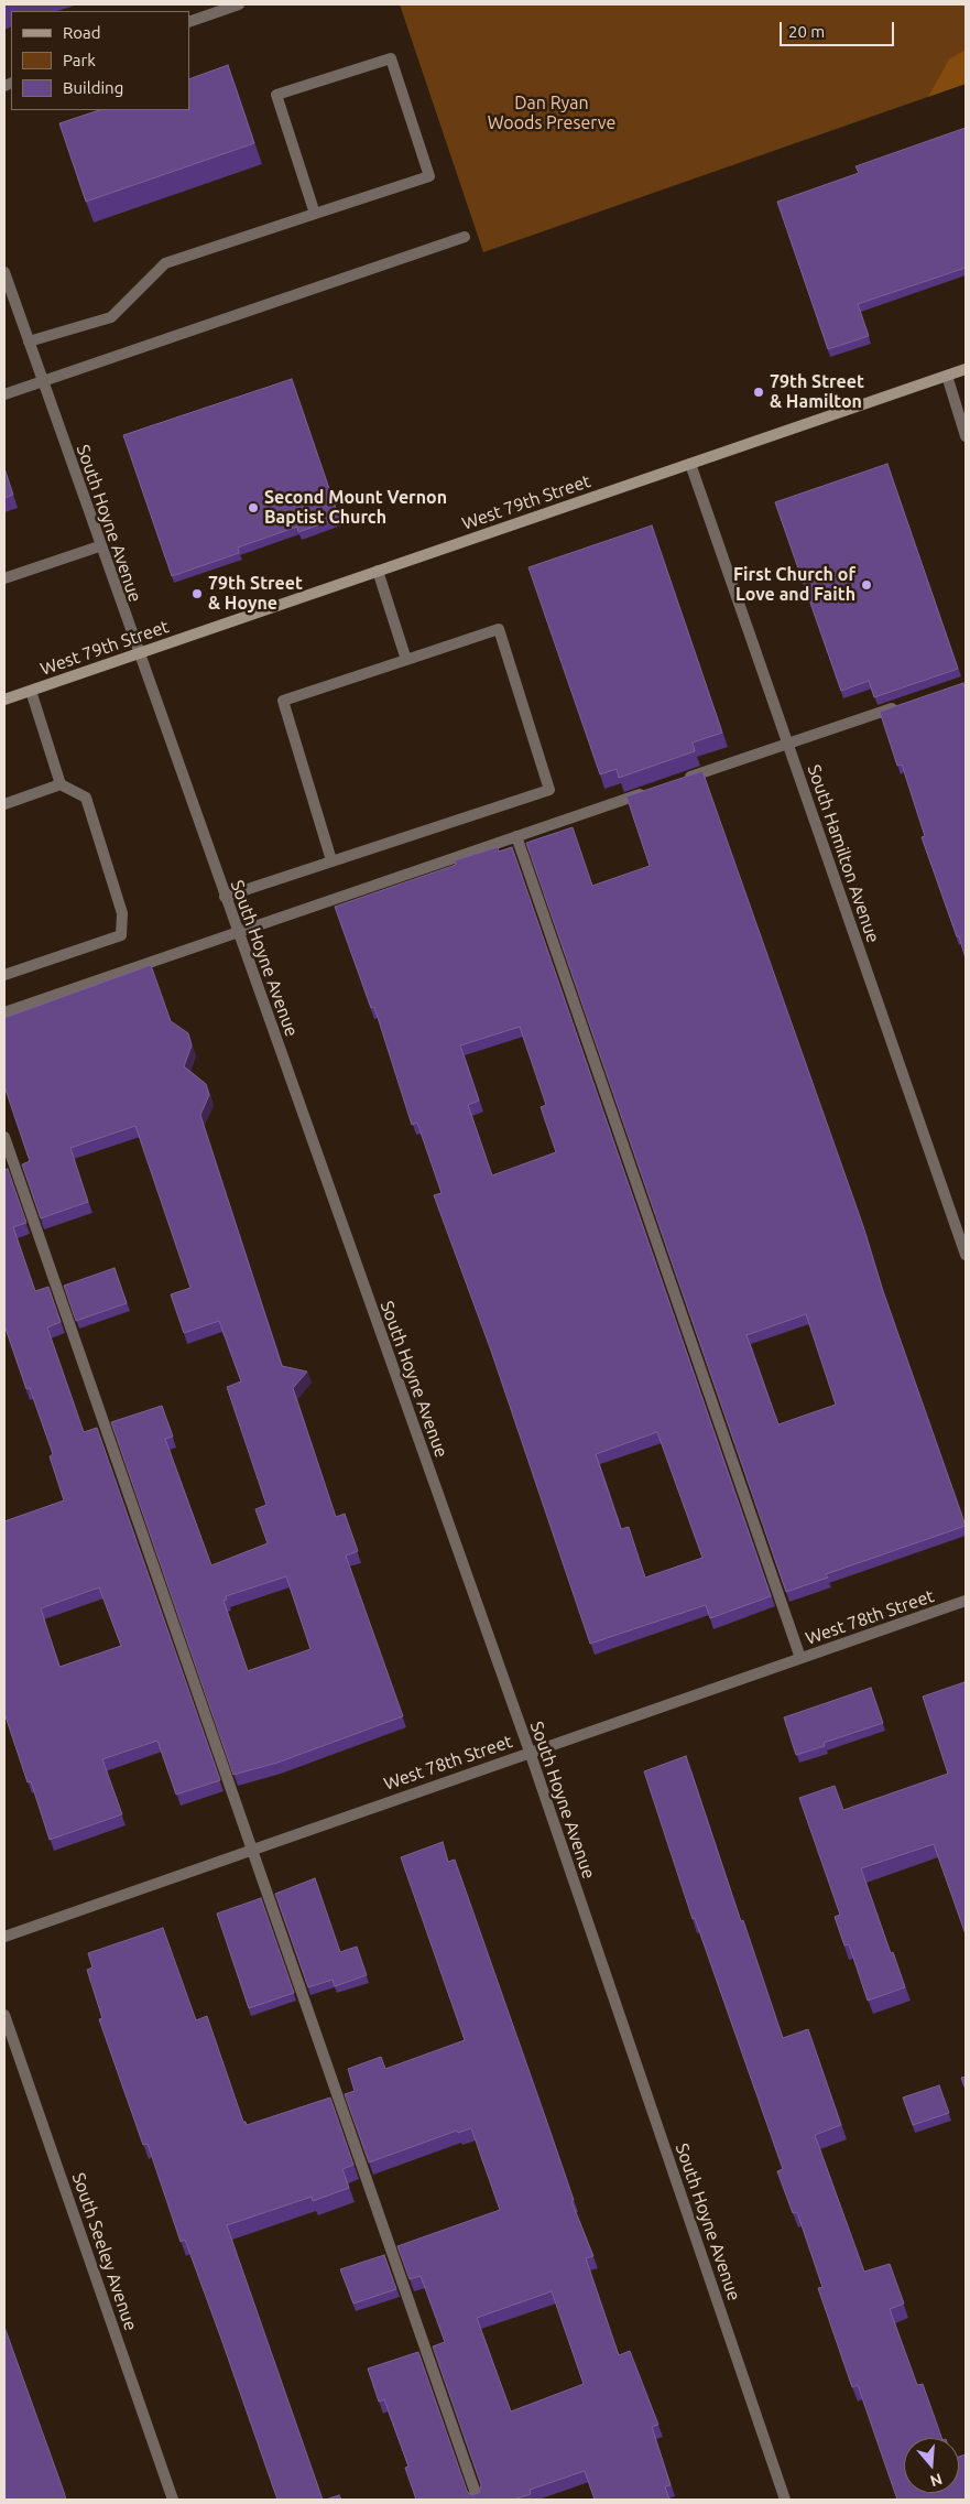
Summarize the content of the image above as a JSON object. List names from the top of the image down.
{
  "streets": {
    "main road": ["West 79th Street"],
    "street": [
      "South Hoyne Avenue",
      "South Hamilton Avenue",
      "West 78th Street",
      "South Seeley Avenue"
    ]
  },
  "crossings": [
    ["West 79th Street", "South Hoyne Avenue"],
    ["West 79th Street", "South Hamilton Avenue"],
    ["South Hoyne Avenue", "West 78th Street"]
  ],
  "parks": ["Dan Ryan Woods Preserve"],
  "places": [
    "79th Street & Hamilton",
    "Second Mount Vernon Baptist Church",
    "First Church of Love and Faith",
    "79th Street & Hoyne"
  ],
  "legend": ["Road", "Park", "Building"],
  "scale_bar": "20 m",
  "north": "bottom"
}
